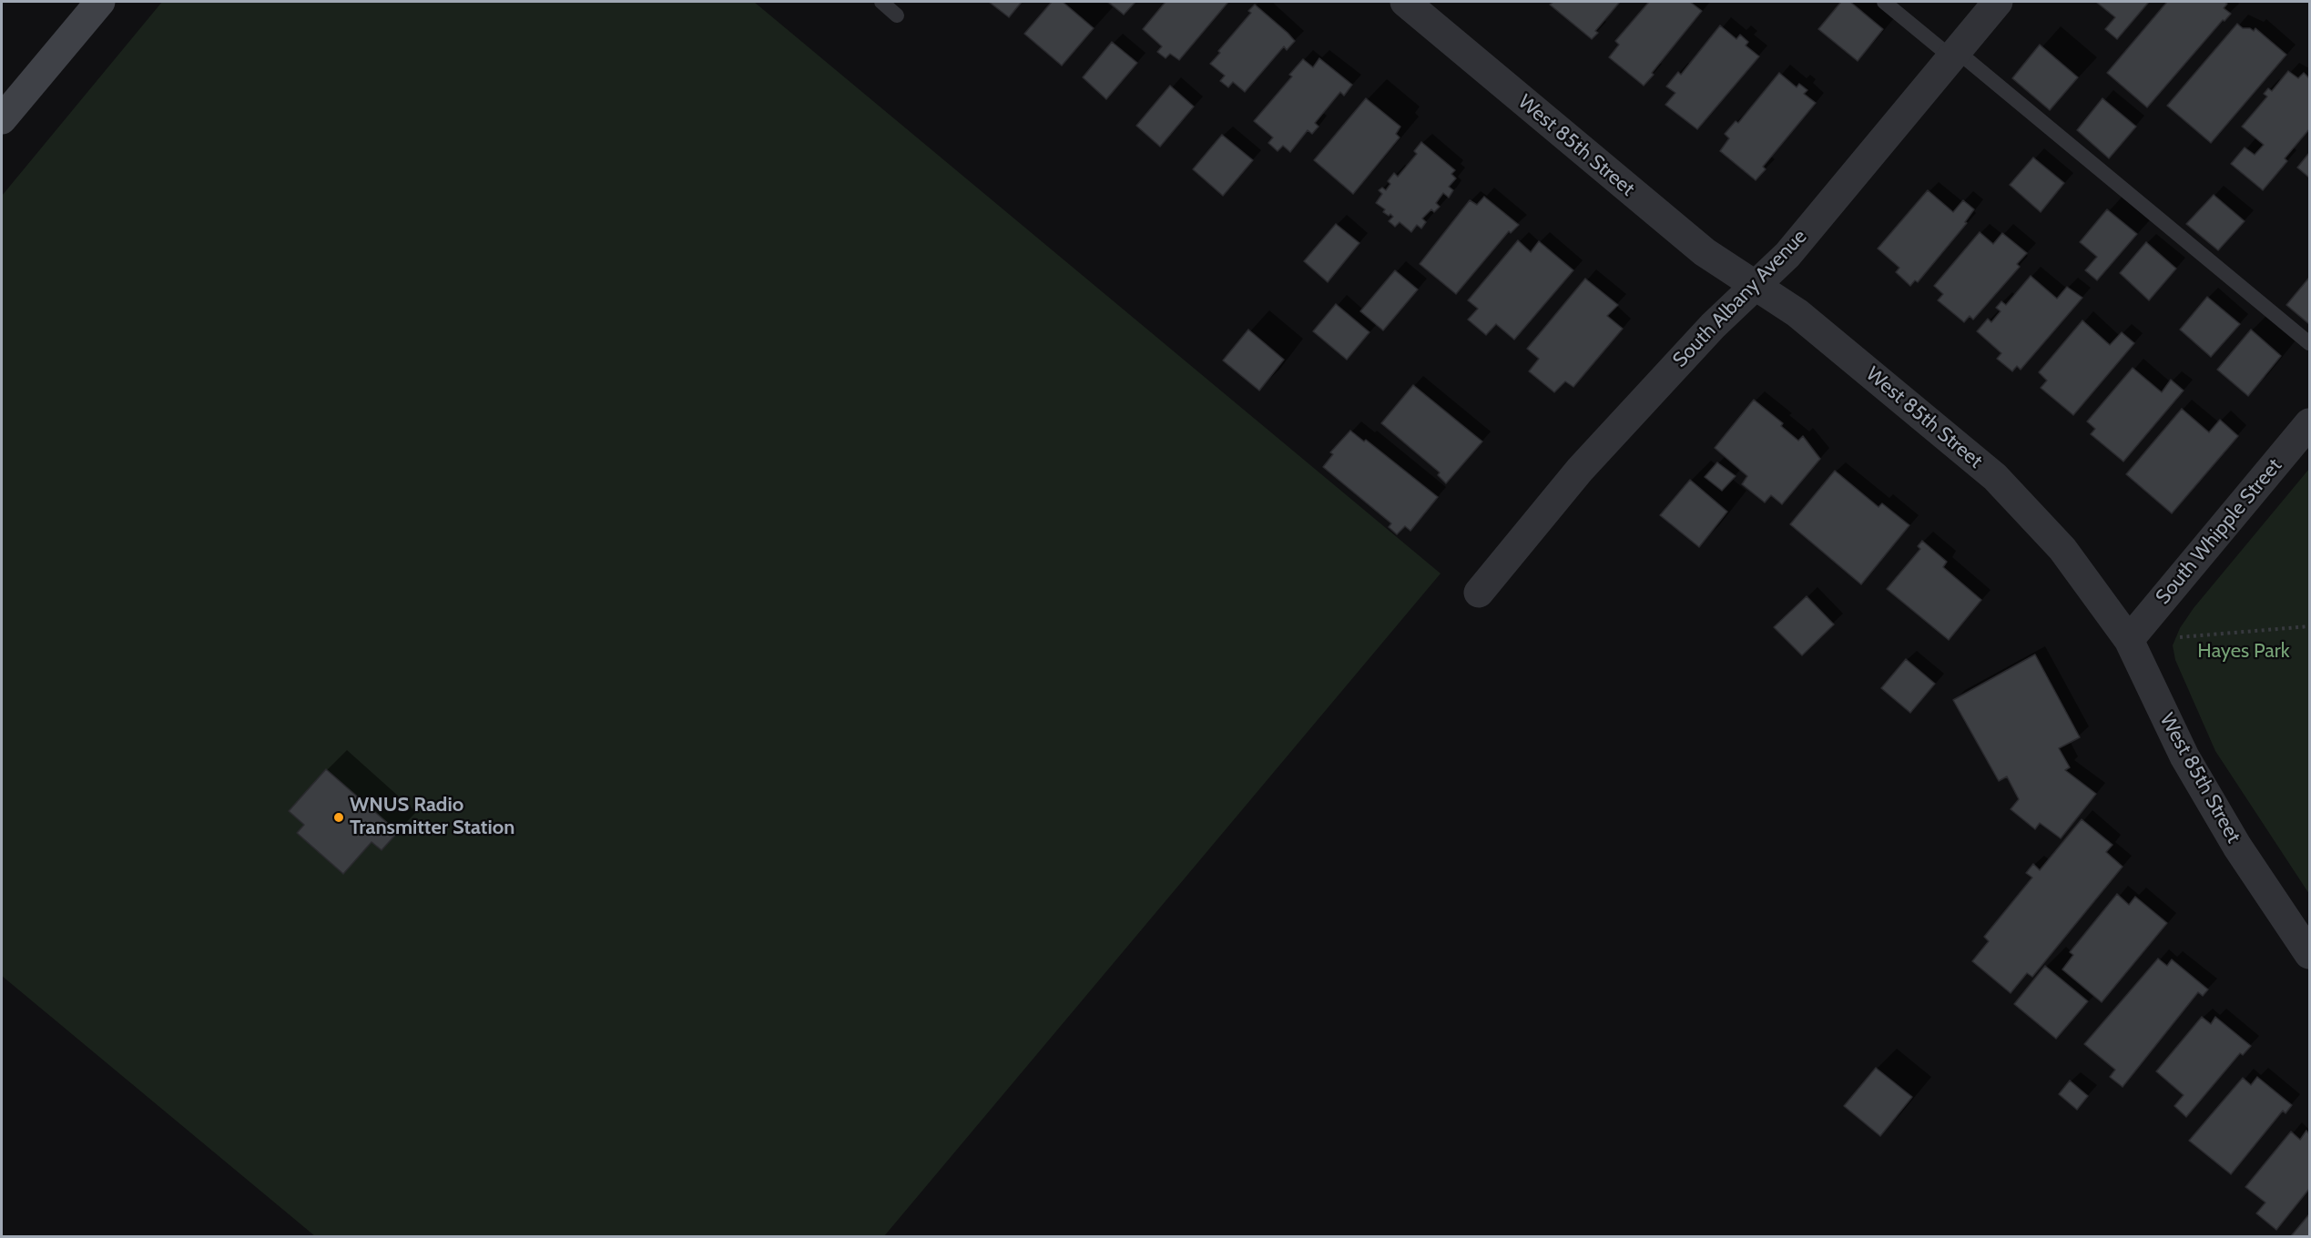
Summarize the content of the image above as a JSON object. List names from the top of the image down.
{
  "streets": {
    "street": ["West 85th Street", "South Albany Avenue", "South Whipple Street"]
  },
  "crossings": [
    ["West 85th Street", "South Albany Avenue"],
    ["West 85th Street", "South Whipple Street"]
  ],
  "parks": ["Hayes Park"],
  "places": ["WNUS Radio Transmitter Station"]
}
